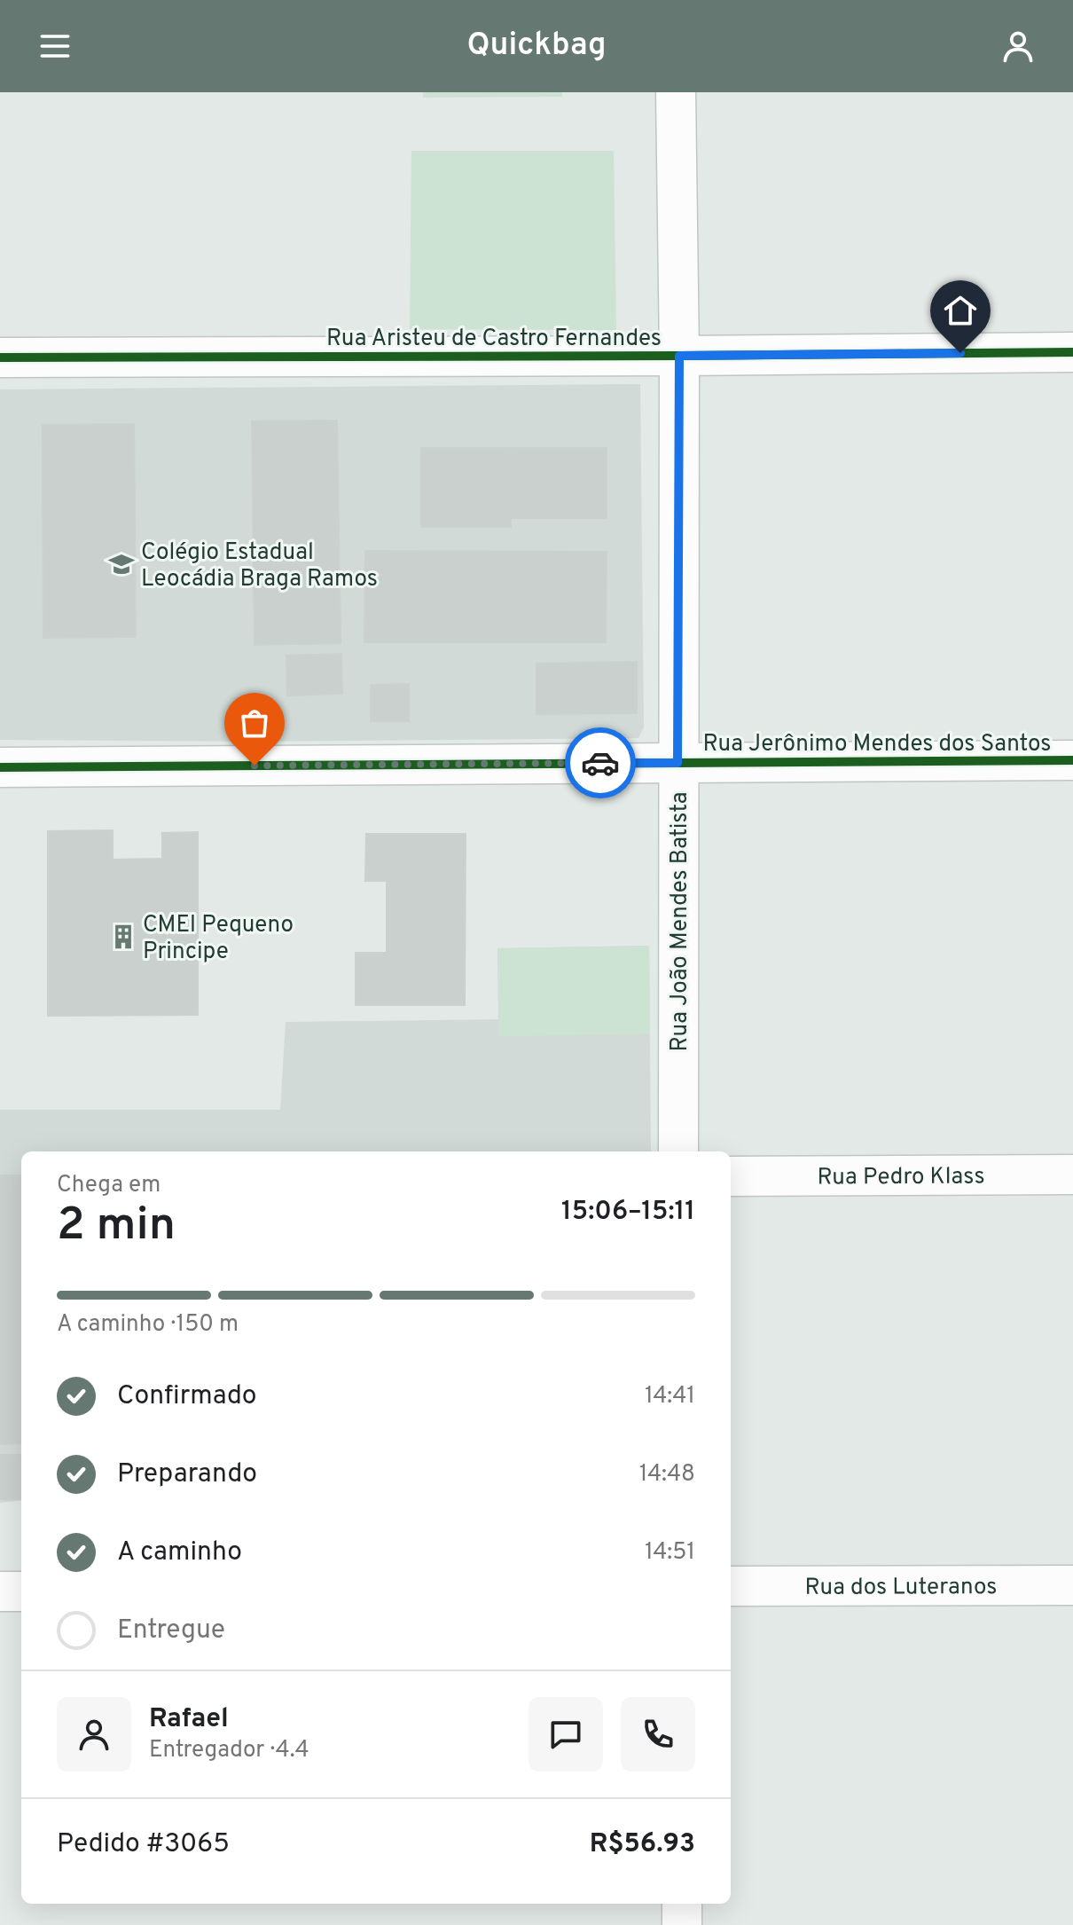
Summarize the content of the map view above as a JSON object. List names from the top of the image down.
{
  "streets": {
    "street": [
      "Rua Aristeu de Castro Fernandes",
      "Rua Jerônimo Mendes dos Santos",
      "Rua João Mendes Batista",
      "Rua Pedro Klass",
      "Rua dos Luteranos"
    ]
  },
  "crossings": [
    ["Rua Aristeu de Castro Fernandes", "Rua João Mendes Batista"],
    ["Rua Jerônimo Mendes dos Santos", "Rua João Mendes Batista"]
  ],
  "places": {
    "school or university": ["Colégio Estadual Leocádia Braga Ramos"],
    "building": ["CMEI Pequeno Principe"]
  },
  "page": {
    "header": "Quickbag",
    "heading": ["2 min", "Chega em", "15:06–15:11"],
    "panel": [
      "Rafael",
      "Entregador · 4.4",
      "Pedido #3065",
      "R$56.93"
    ],
    "bar": "A caminho · 150 m",
    "list": [
      ["Confirmado", "14:41"],
      ["Preparando", "14:48"],
      ["A caminho", "14:51"],
      "Entregue"
    ]
  }
}
